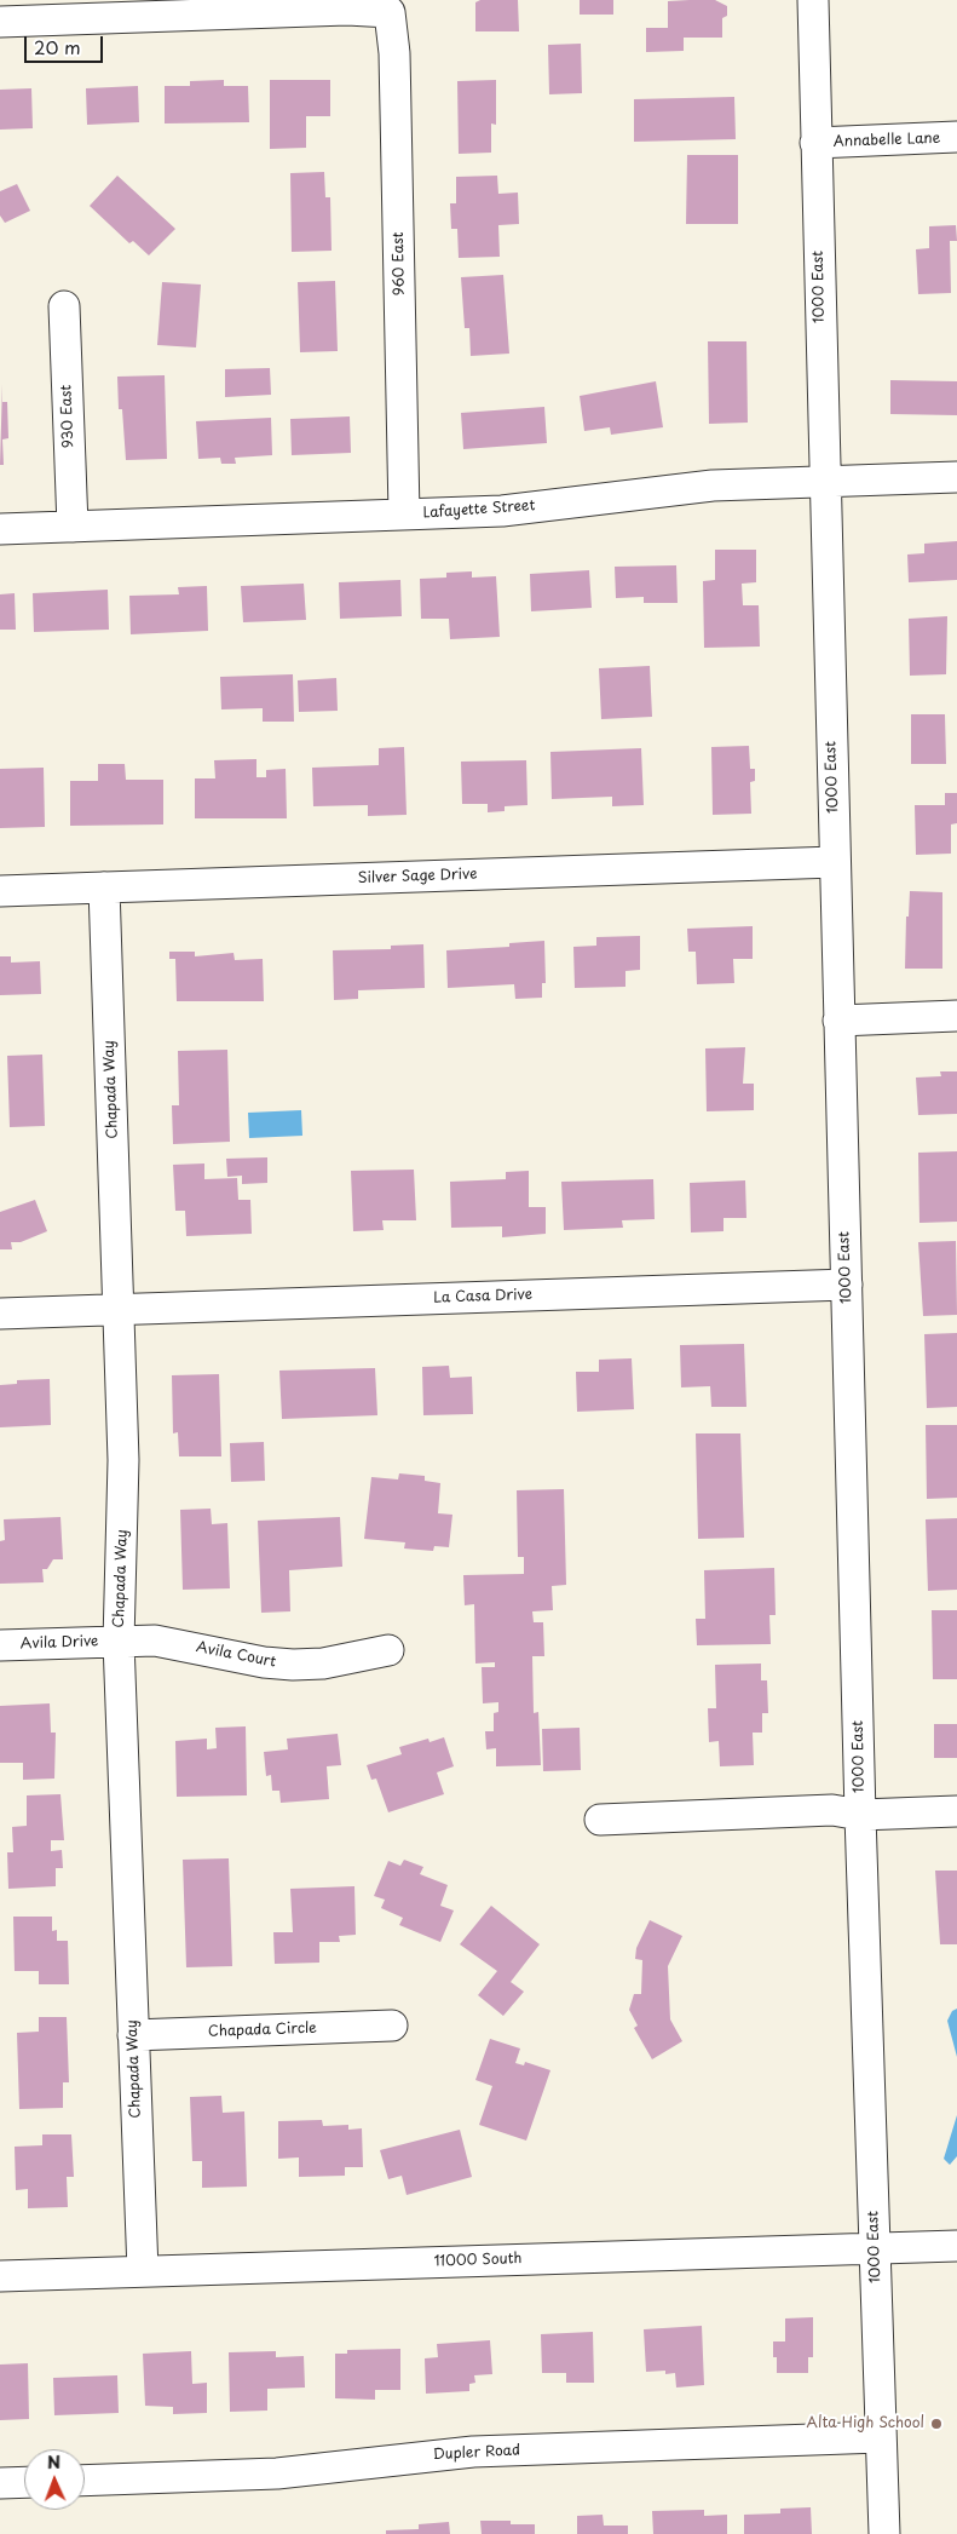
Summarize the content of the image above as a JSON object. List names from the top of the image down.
{
  "streets": {
    "street": [
      "Annabelle Lane",
      "960 East",
      "1000 East",
      "930 East",
      "Lafayette Street",
      "Silver Sage Drive",
      "Chapada Way",
      "La Casa Drive",
      "Avila Drive",
      "Avila Court",
      "Chapada Circle",
      "11000 South",
      "Dupler Road"
    ]
  },
  "crossings": [
    ["Annabelle Lane", "1000 East"],
    ["960 East", "Lafayette Street"],
    ["1000 East", "Lafayette Street"],
    ["1000 East", "Silver Sage Drive"],
    ["1000 East", "La Casa Drive"],
    ["1000 East", "11000 South"],
    ["1000 East", "Dupler Road"],
    ["930 East", "Lafayette Street"],
    ["Silver Sage Drive", "Chapada Way"],
    ["Chapada Way", "La Casa Drive"],
    ["Chapada Way", "Avila Drive"],
    ["Chapada Way", "Avila Court"],
    ["Chapada Way", "Chapada Circle"],
    ["Chapada Way", "11000 South"],
    ["Avila Drive", "Avila Court"]
  ],
  "places": ["Alta High School"],
  "scale_bar": "20 m",
  "north": "top"
}
